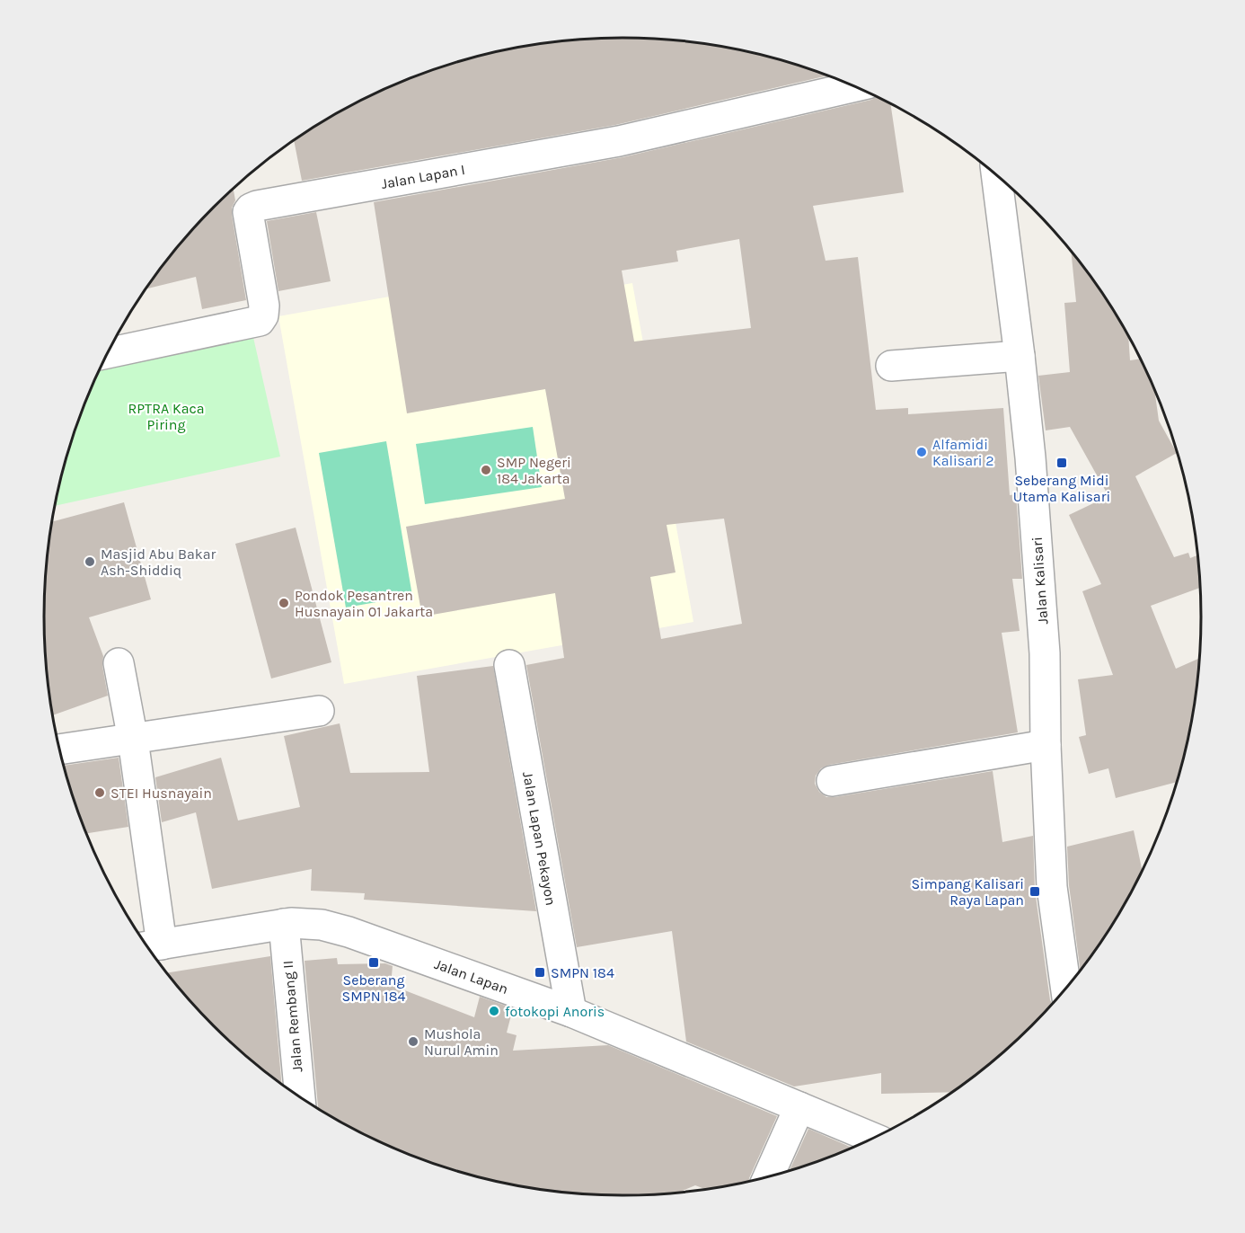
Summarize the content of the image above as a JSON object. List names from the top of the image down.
{
  "streets": {
    "street": [
      "Jalan Lapan I",
      "Jalan Kalisari",
      "Jalan Lapan Pekayon",
      "Jalan Lapan",
      "Jalan Rembang II"
    ]
  },
  "crossings": [
    ["Jalan Lapan Pekayon", "Jalan Lapan"],
    ["Jalan Lapan", "Jalan Rembang II"]
  ],
  "parks": ["RPTRA Kaca Piring"],
  "places": {
    "other": [
      "Alfamidi Kalisari 2",
      "SMP Negeri 184 Jakarta",
      "Masjid Abu Bakar Ash-Shiddiq",
      "Pondok Pesantren Husnayain 01 Jakarta",
      "STEI Husnayain",
      "fotokopi Anoris",
      "Mushola Nurul Amin"
    ],
    "transit": [
      "Seberang Midi Utama Kalisari",
      "Simpang Kalisari Raya Lapan",
      "Seberang SMPN 184",
      "SMPN 184"
    ]
  }
}
